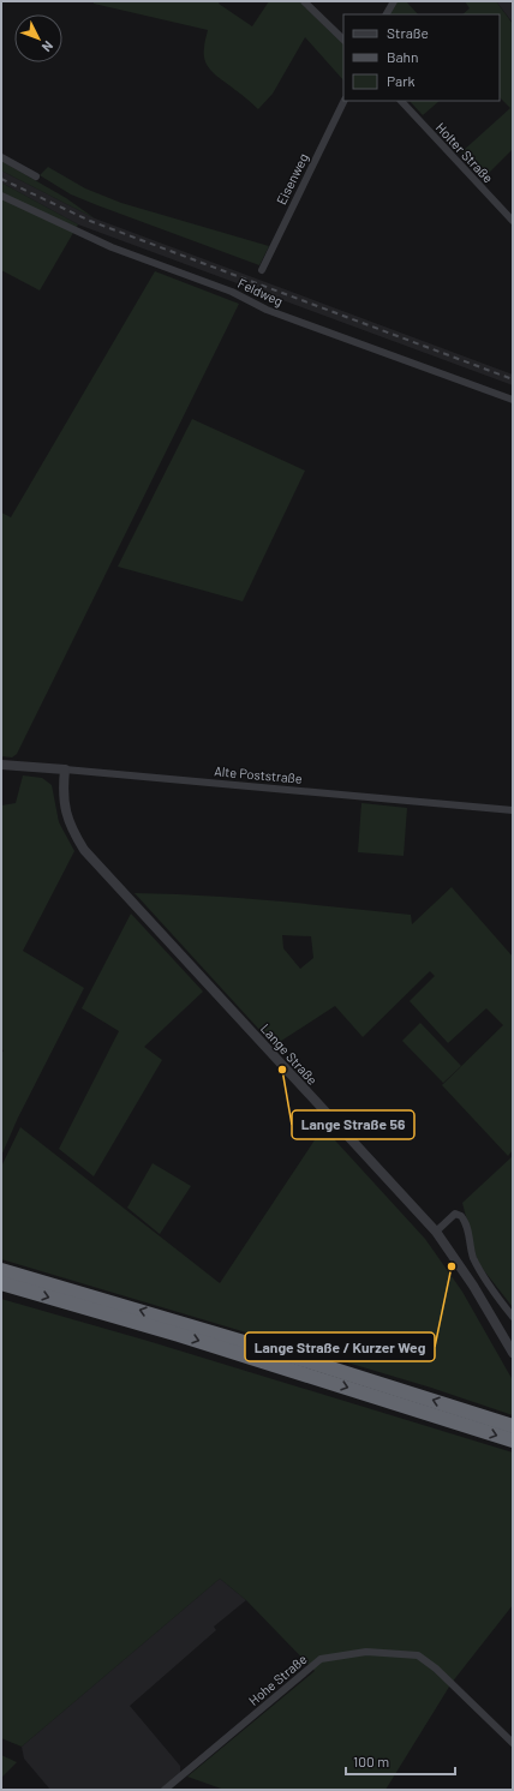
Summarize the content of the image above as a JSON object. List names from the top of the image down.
{
  "streets": {
    "street": [
      "Holter Straße",
      "Eisenweg",
      "Feldweg",
      "Alte Poststraße",
      "Lange Straße",
      "Hohe Straße"
    ]
  },
  "crossings": [
    ["Alte Poststraße", "Lange Straße"]
  ],
  "places": ["Lange Straße 56", "Lange Straße / Kurzer Weg"],
  "legend": ["Straße", "Bahn", "Park"],
  "scale_bar": "100 m",
  "north": "bottom right"
}
